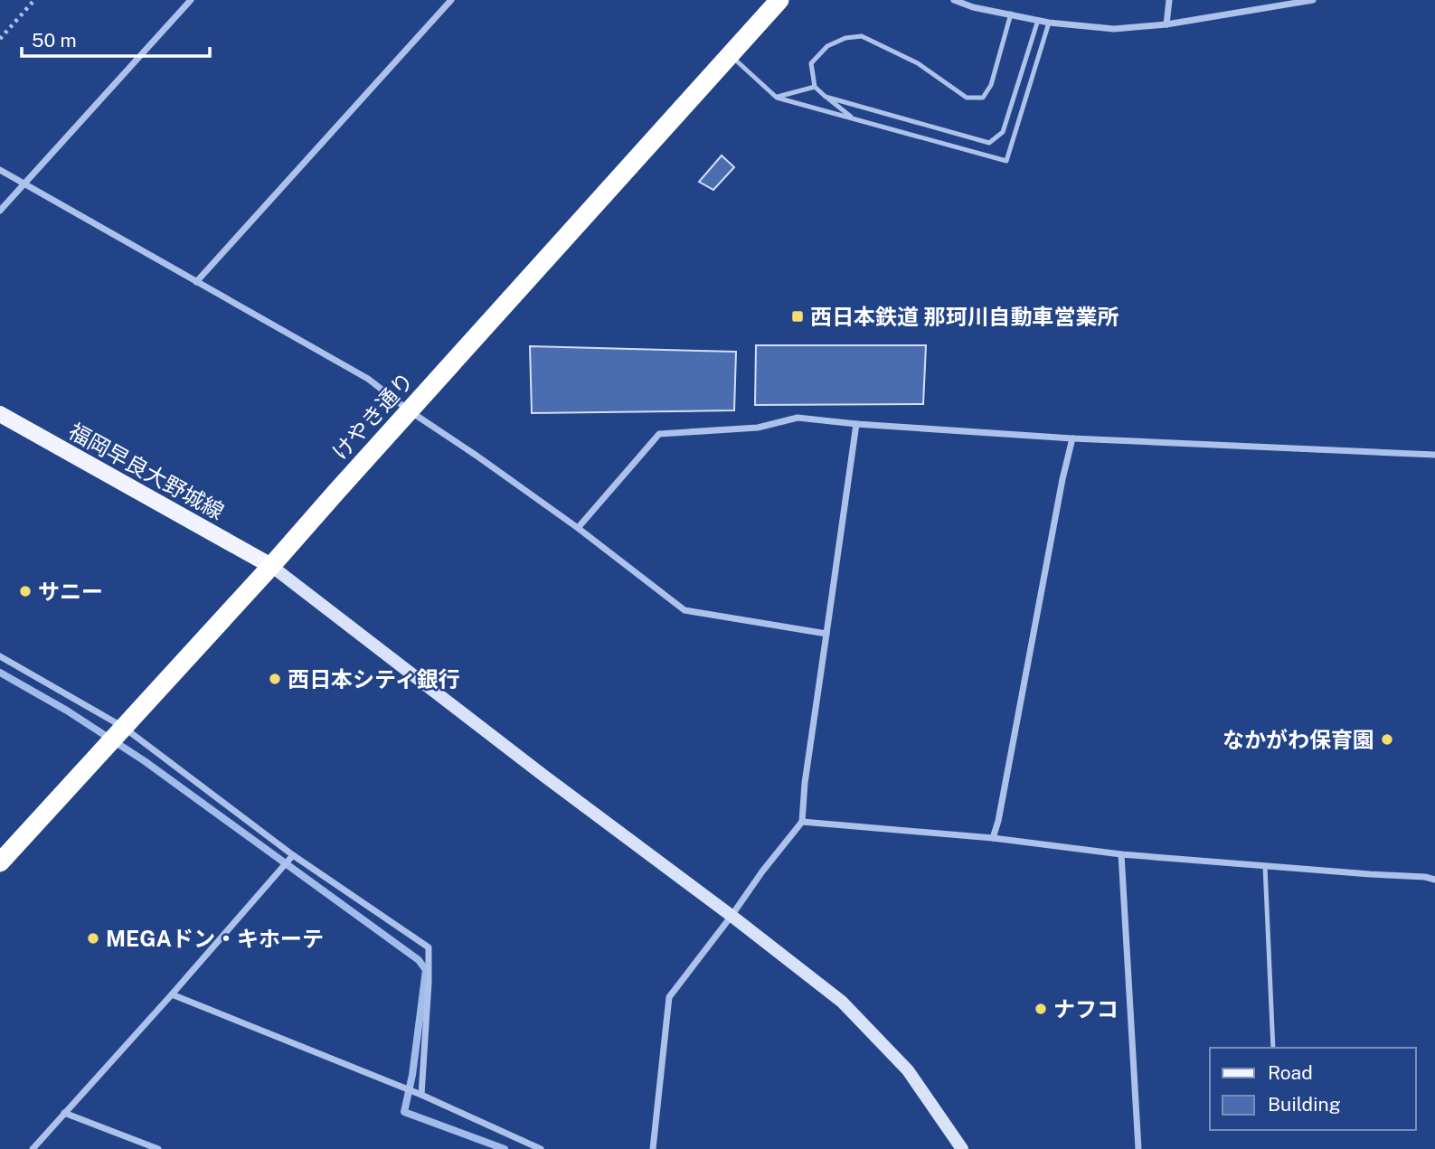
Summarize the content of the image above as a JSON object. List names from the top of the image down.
{
  "streets": {
    "highway": ["けやき通り"],
    "main road": ["福岡早良大野城線"]
  },
  "crossings": [
    ["けやき通り", "福岡早良大野城線"]
  ],
  "places": {
    "transit": ["西日本鉄道 那珂川自動車営業所"],
    "other": [
      "サニー",
      "西日本シティ銀行",
      "なかがわ保育園",
      "MEGAドン・キホーテ",
      "ナフコ"
    ]
  },
  "legend": ["Road", "Building"],
  "scale_bar": "50 m"
}
